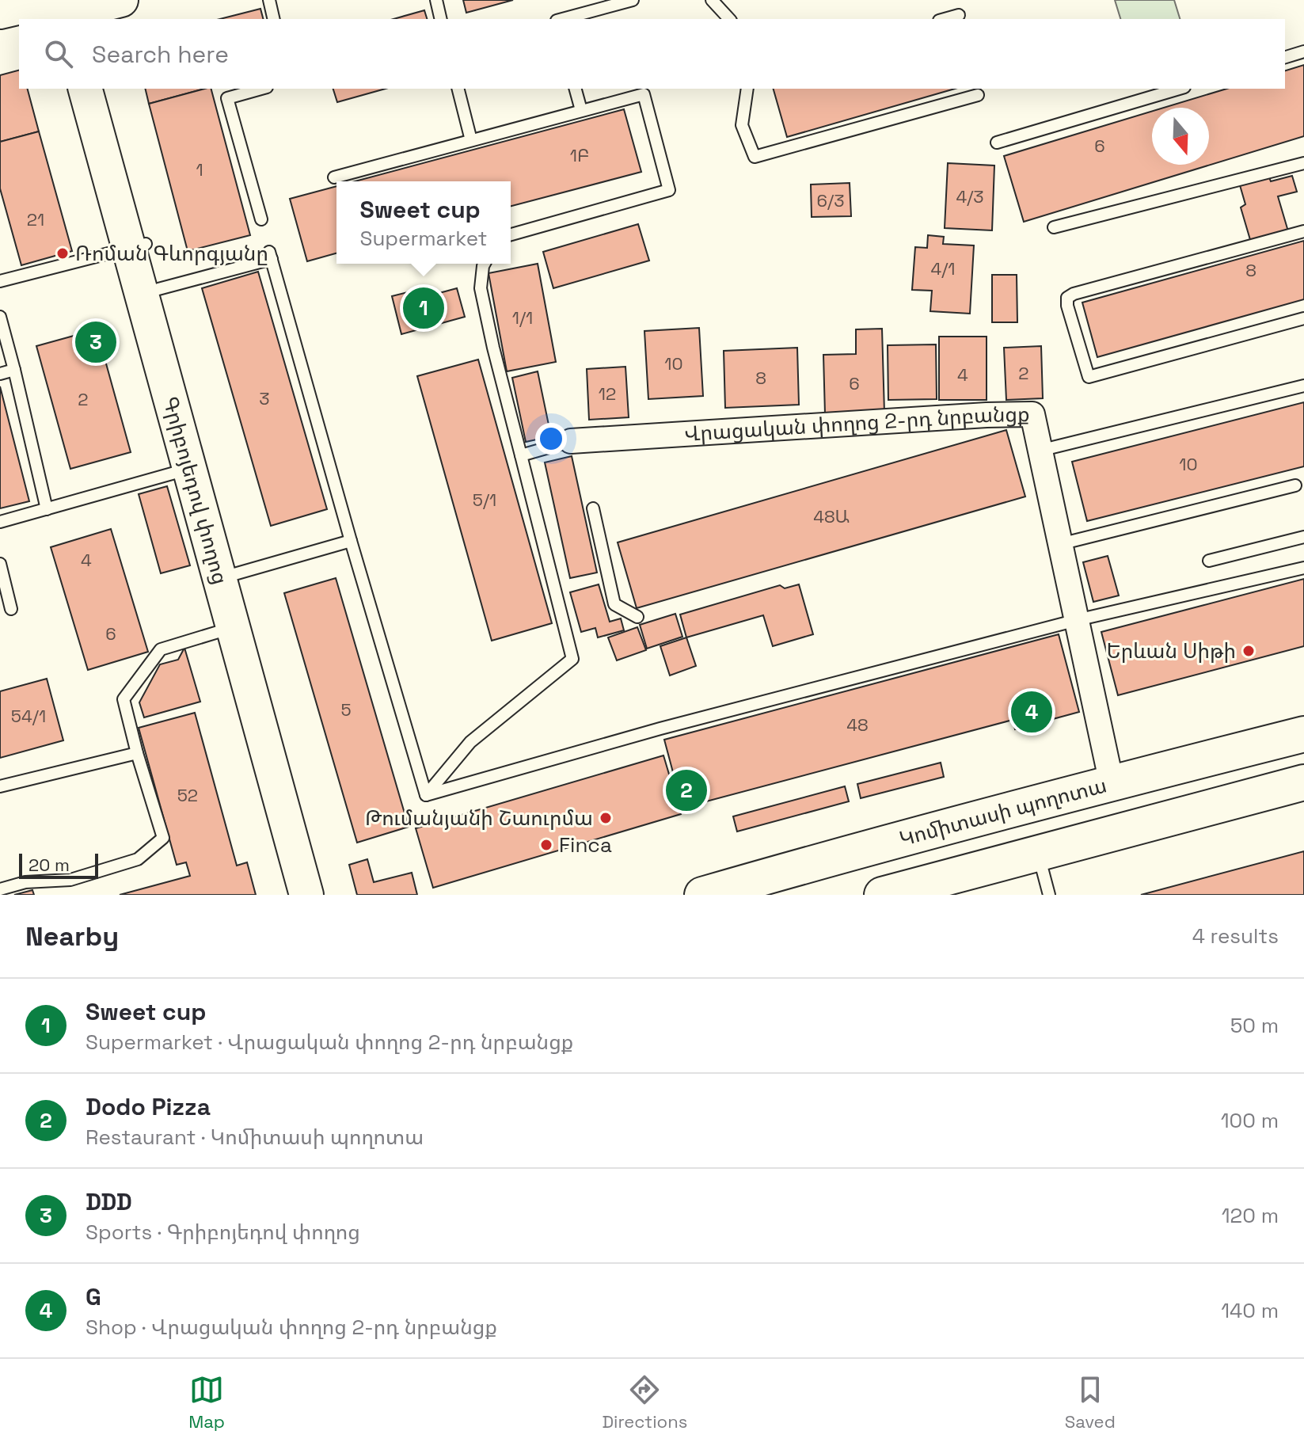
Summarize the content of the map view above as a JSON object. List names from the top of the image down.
{
  "streets": {
    "main road": ["Կոմիտասի պողոտա"],
    "street": ["Վրացական փողոց 2-րդ նրբանցք", "Գրիբոյեդով փողոց"]
  },
  "crossings": [
    ["Վրացական փողոց 2-րդ նրբանցք", "Կոմիտասի պողոտա"]
  ],
  "places": [
    "Ռոման Գևորգյանը",
    "Երևան Սիթի",
    "Թումանյանի Շաուրմա",
    "Finca"
  ],
  "house_numbers": [
    "6",
    "1Բ",
    "1",
    "4/3",
    "6/3",
    "21",
    "4/1",
    "8",
    "1/1",
    "10",
    "2",
    "4",
    "8",
    "6",
    "12",
    "3",
    "2",
    "10",
    "5/1",
    "48Ա",
    "4",
    "6",
    "5",
    "54/1",
    "48",
    "52"
  ],
  "scale_bar": "20 m",
  "north": "bottom",
  "page": {
    "search": "Search here",
    "popup": ["Sweet cup", "Supermarket"],
    "pins": [
      "1",
      "3",
      "4",
      "2"
    ],
    "scale": "20 m",
    "heading": ["Nearby", "4 results"],
    "list": [
      {
        "mark": "1",
        "name": "Sweet cup",
        "note": "Supermarket · Վրացական փողոց 2-րդ նրբանցք",
        "value": "50 m"
      },
      {
        "mark": "2",
        "name": "Dodo Pizza",
        "note": "Restaurant · Կոմիտասի պողոտա",
        "value": "100 m"
      },
      {
        "mark": "3",
        "name": "DDD",
        "note": "Sports · Գրիբոյեդով փողոց",
        "value": "120 m"
      },
      {
        "mark": "4",
        "name": "G",
        "note": "Shop · Վրացական փողոց 2-րդ նրբանցք",
        "value": "140 m"
      }
    ],
    "nav": ["Map", "Directions", "Saved"]
  }
}
